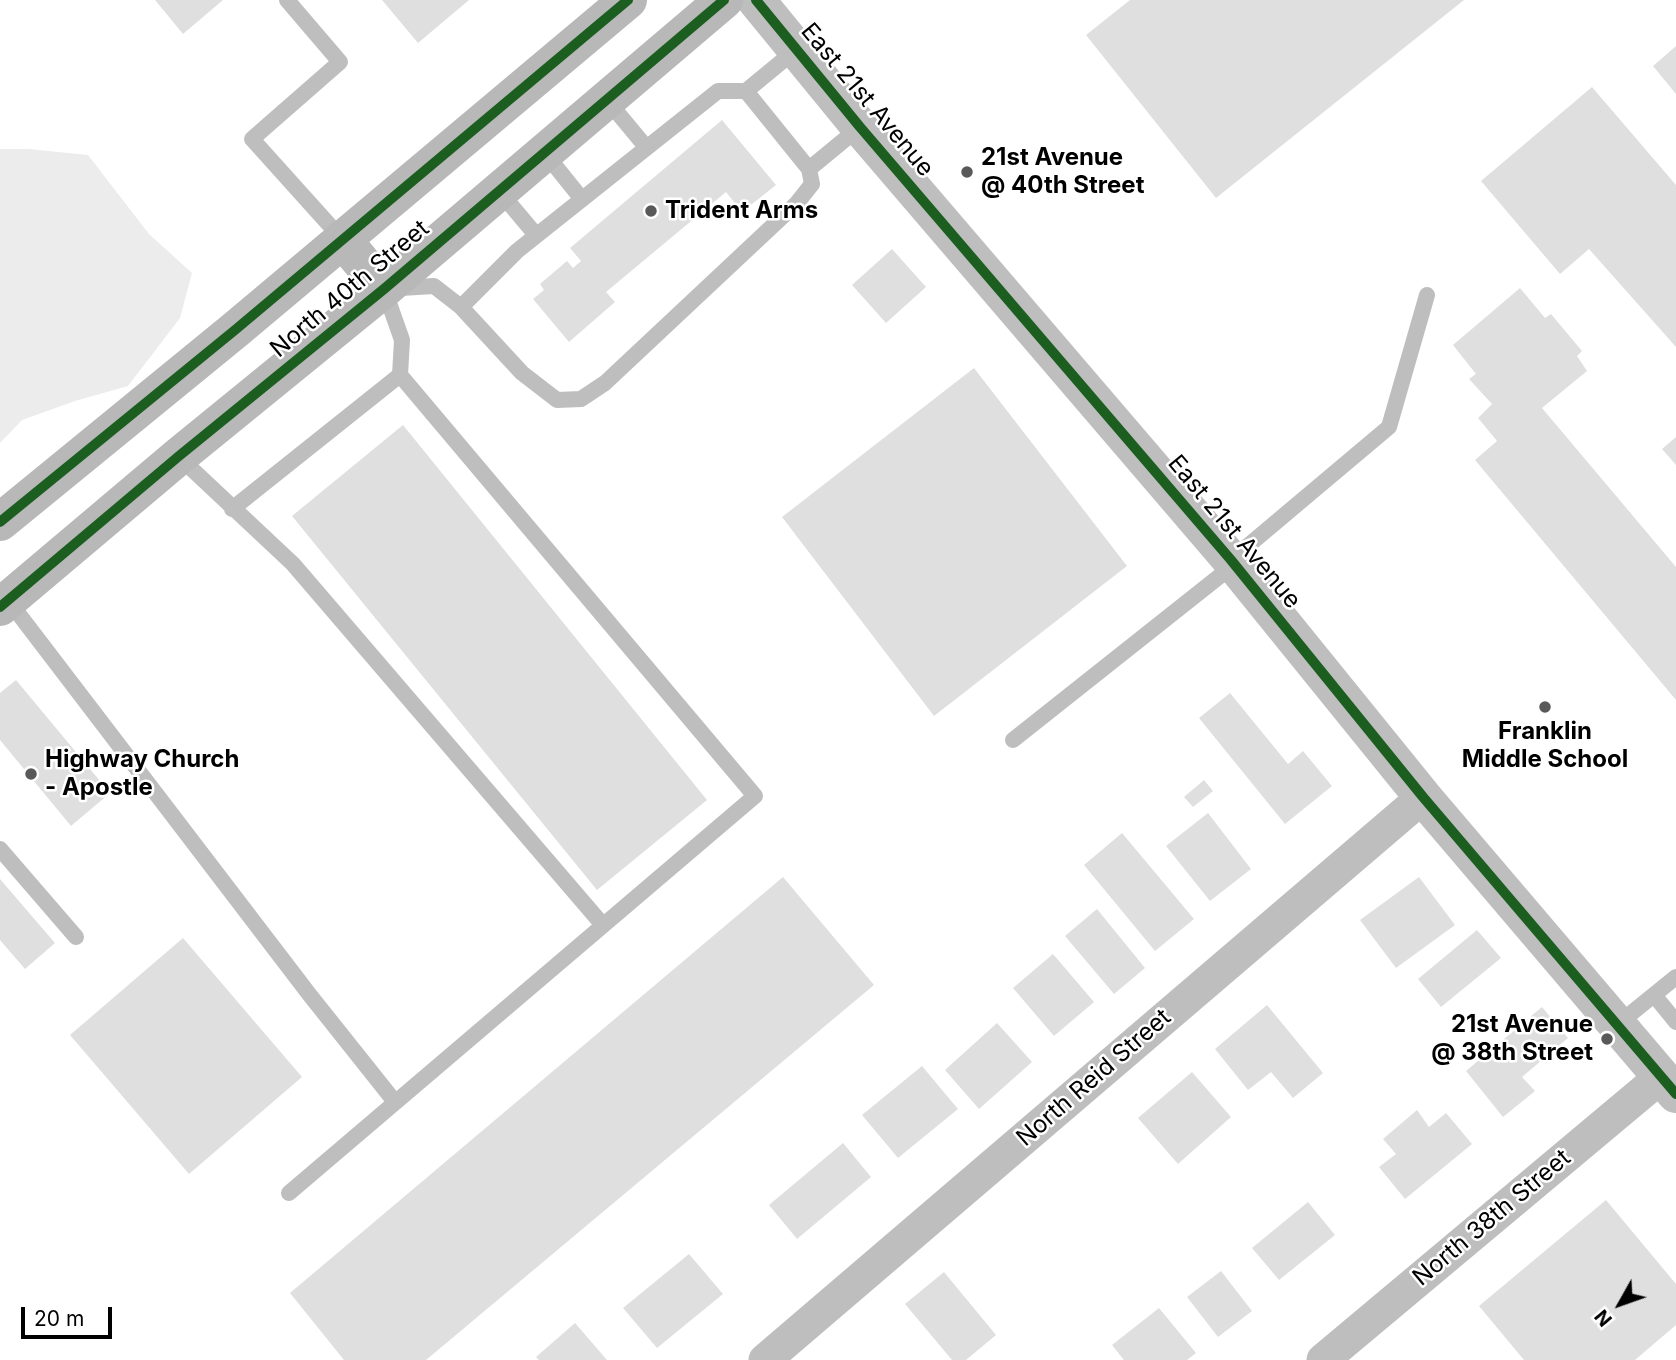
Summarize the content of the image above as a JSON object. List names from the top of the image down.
{
  "streets": {
    "main road": ["North 40th Street"],
    "street": ["East 21st Avenue", "North Reid Street", "North 38th Street"]
  },
  "crossings": [
    ["East 21st Avenue", "North Reid Street"],
    ["East 21st Avenue", "North 38th Street"]
  ],
  "places": [
    "21st Avenue @ 40th Street",
    "Trident Arms",
    "Franklin Middle School",
    "Highway Church - Apostle",
    "21st Avenue @ 38th Street"
  ],
  "scale_bar": "20 m",
  "north": "bottom left"
}
